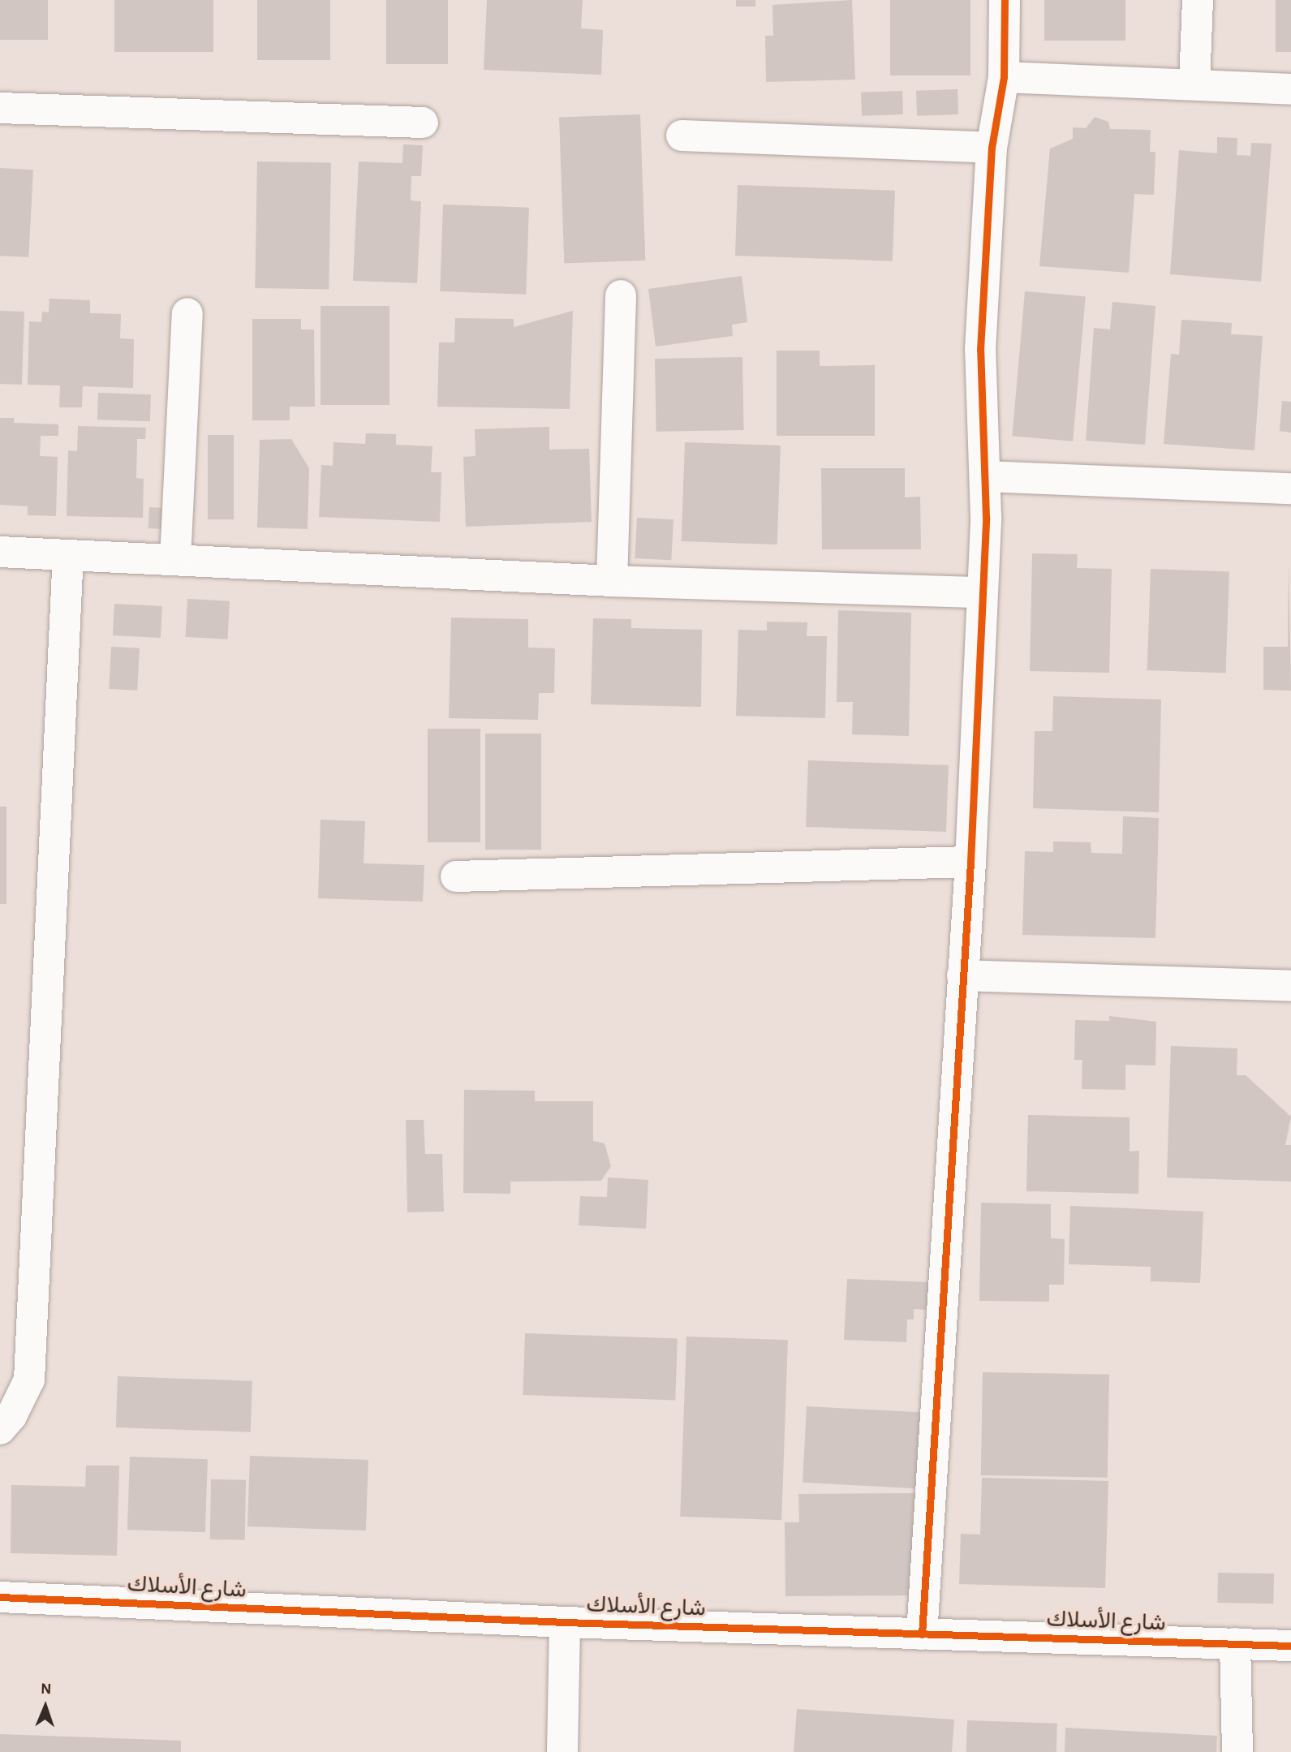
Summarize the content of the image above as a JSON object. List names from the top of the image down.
{
  "streets": {
    "street": ["شارع الأسلاك"]
  },
  "north": "top"
}
